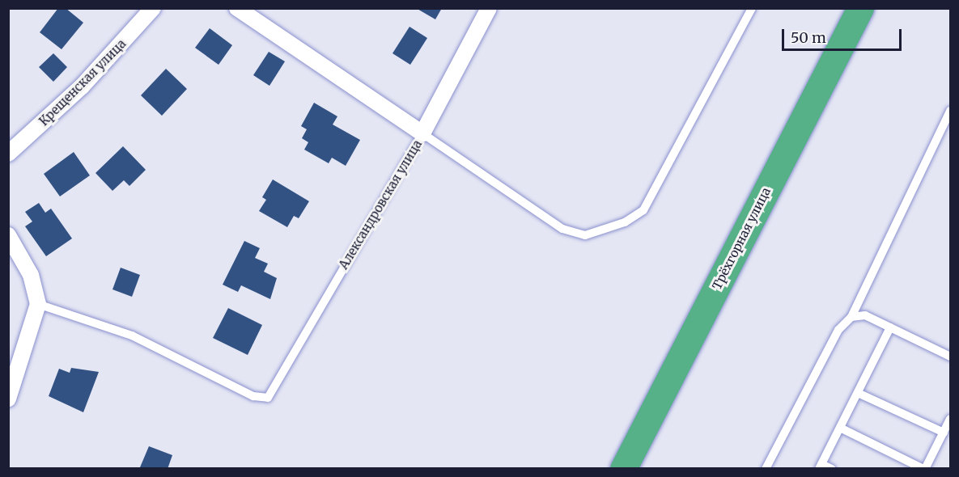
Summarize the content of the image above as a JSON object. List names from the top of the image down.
{
  "streets": {
    "highway": ["Трёхгорная улица"],
    "street": ["Крещенская улица", "Александровская улица"]
  },
  "scale_bar": "50 m"
}
